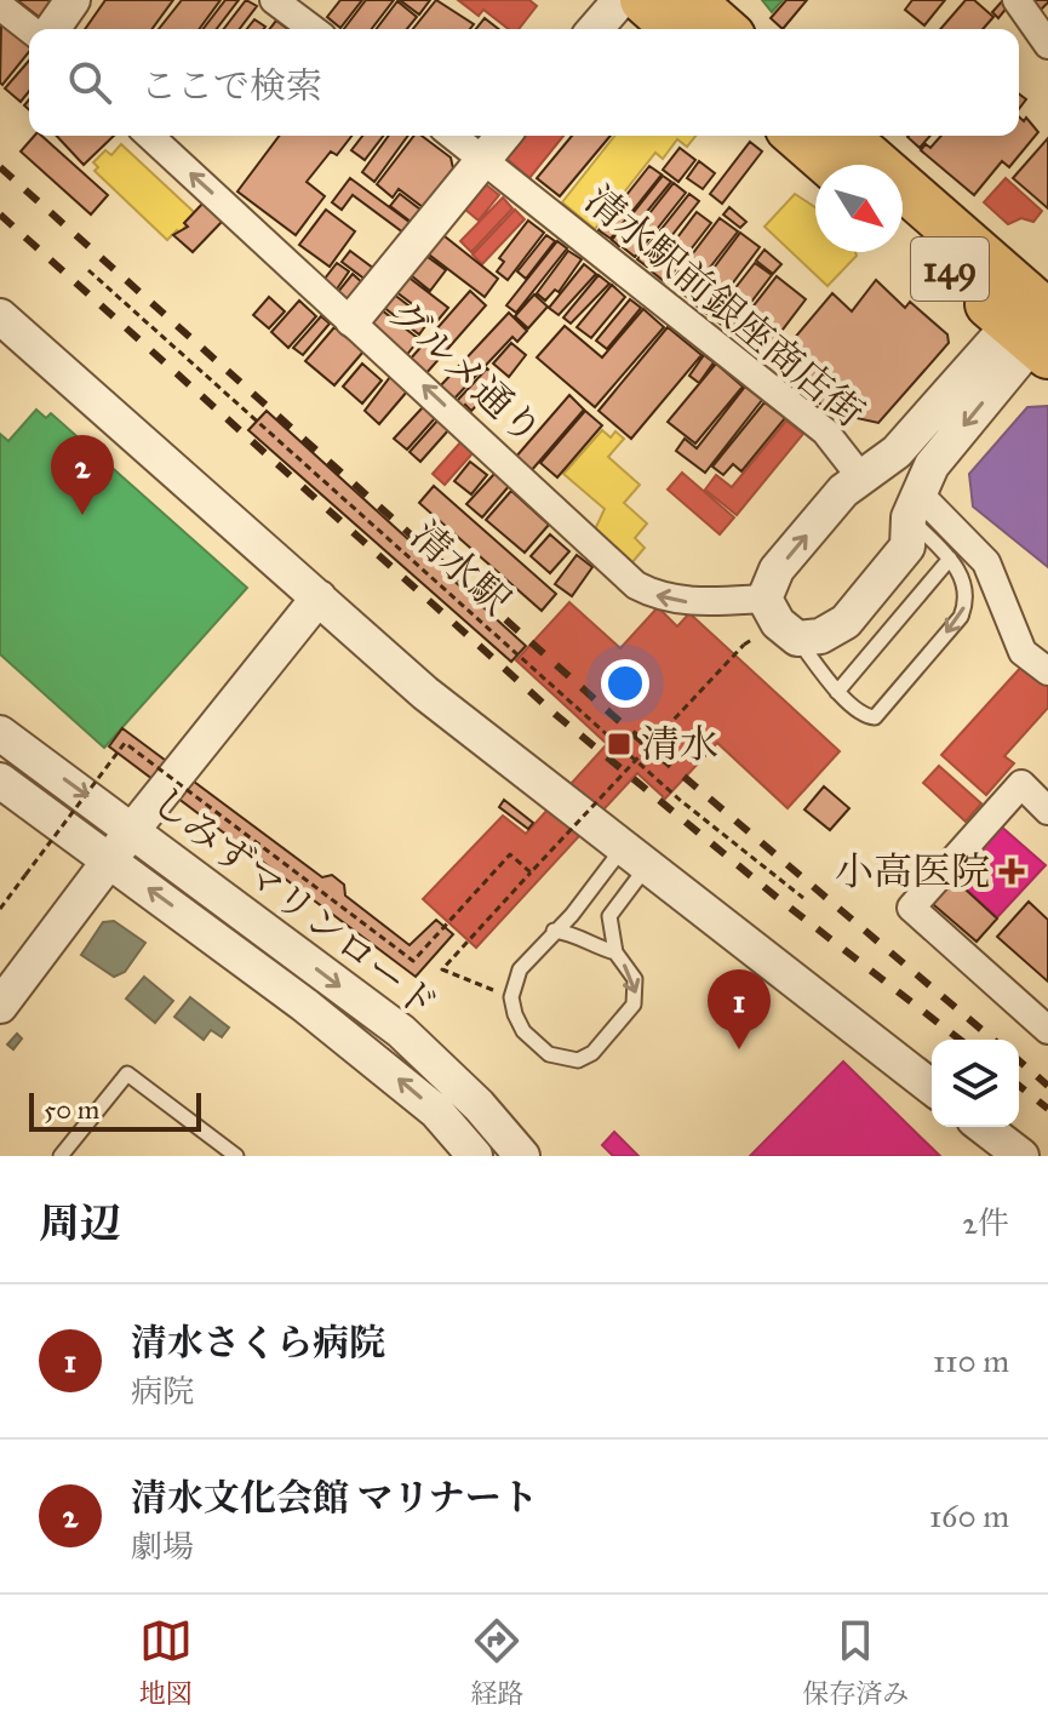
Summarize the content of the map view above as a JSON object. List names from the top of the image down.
{
  "streets": {
    "highway": ["149"],
    "street": ["清水駅前銀座商店街", "グルメ通り", "しみずマリンロード"],
    "path": ["清水駅"]
  },
  "places": {
    "transit": ["清水"],
    "health": ["小高医院"]
  },
  "scale_bar": "50 m",
  "north": "bottom right",
  "page": {
    "search": "ここで検索",
    "pins": ["2", "1"],
    "scale": "50 m",
    "heading": ["周辺", "2件"],
    "list": [
      {
        "mark": "1",
        "name": "清水さくら病院",
        "note": "病院",
        "value": "110 m"
      },
      {
        "mark": "2",
        "name": "清水文化会館 マリナート",
        "note": "劇場",
        "value": "160 m"
      }
    ],
    "nav": ["地図", "経路", "保存済み"]
  }
}
